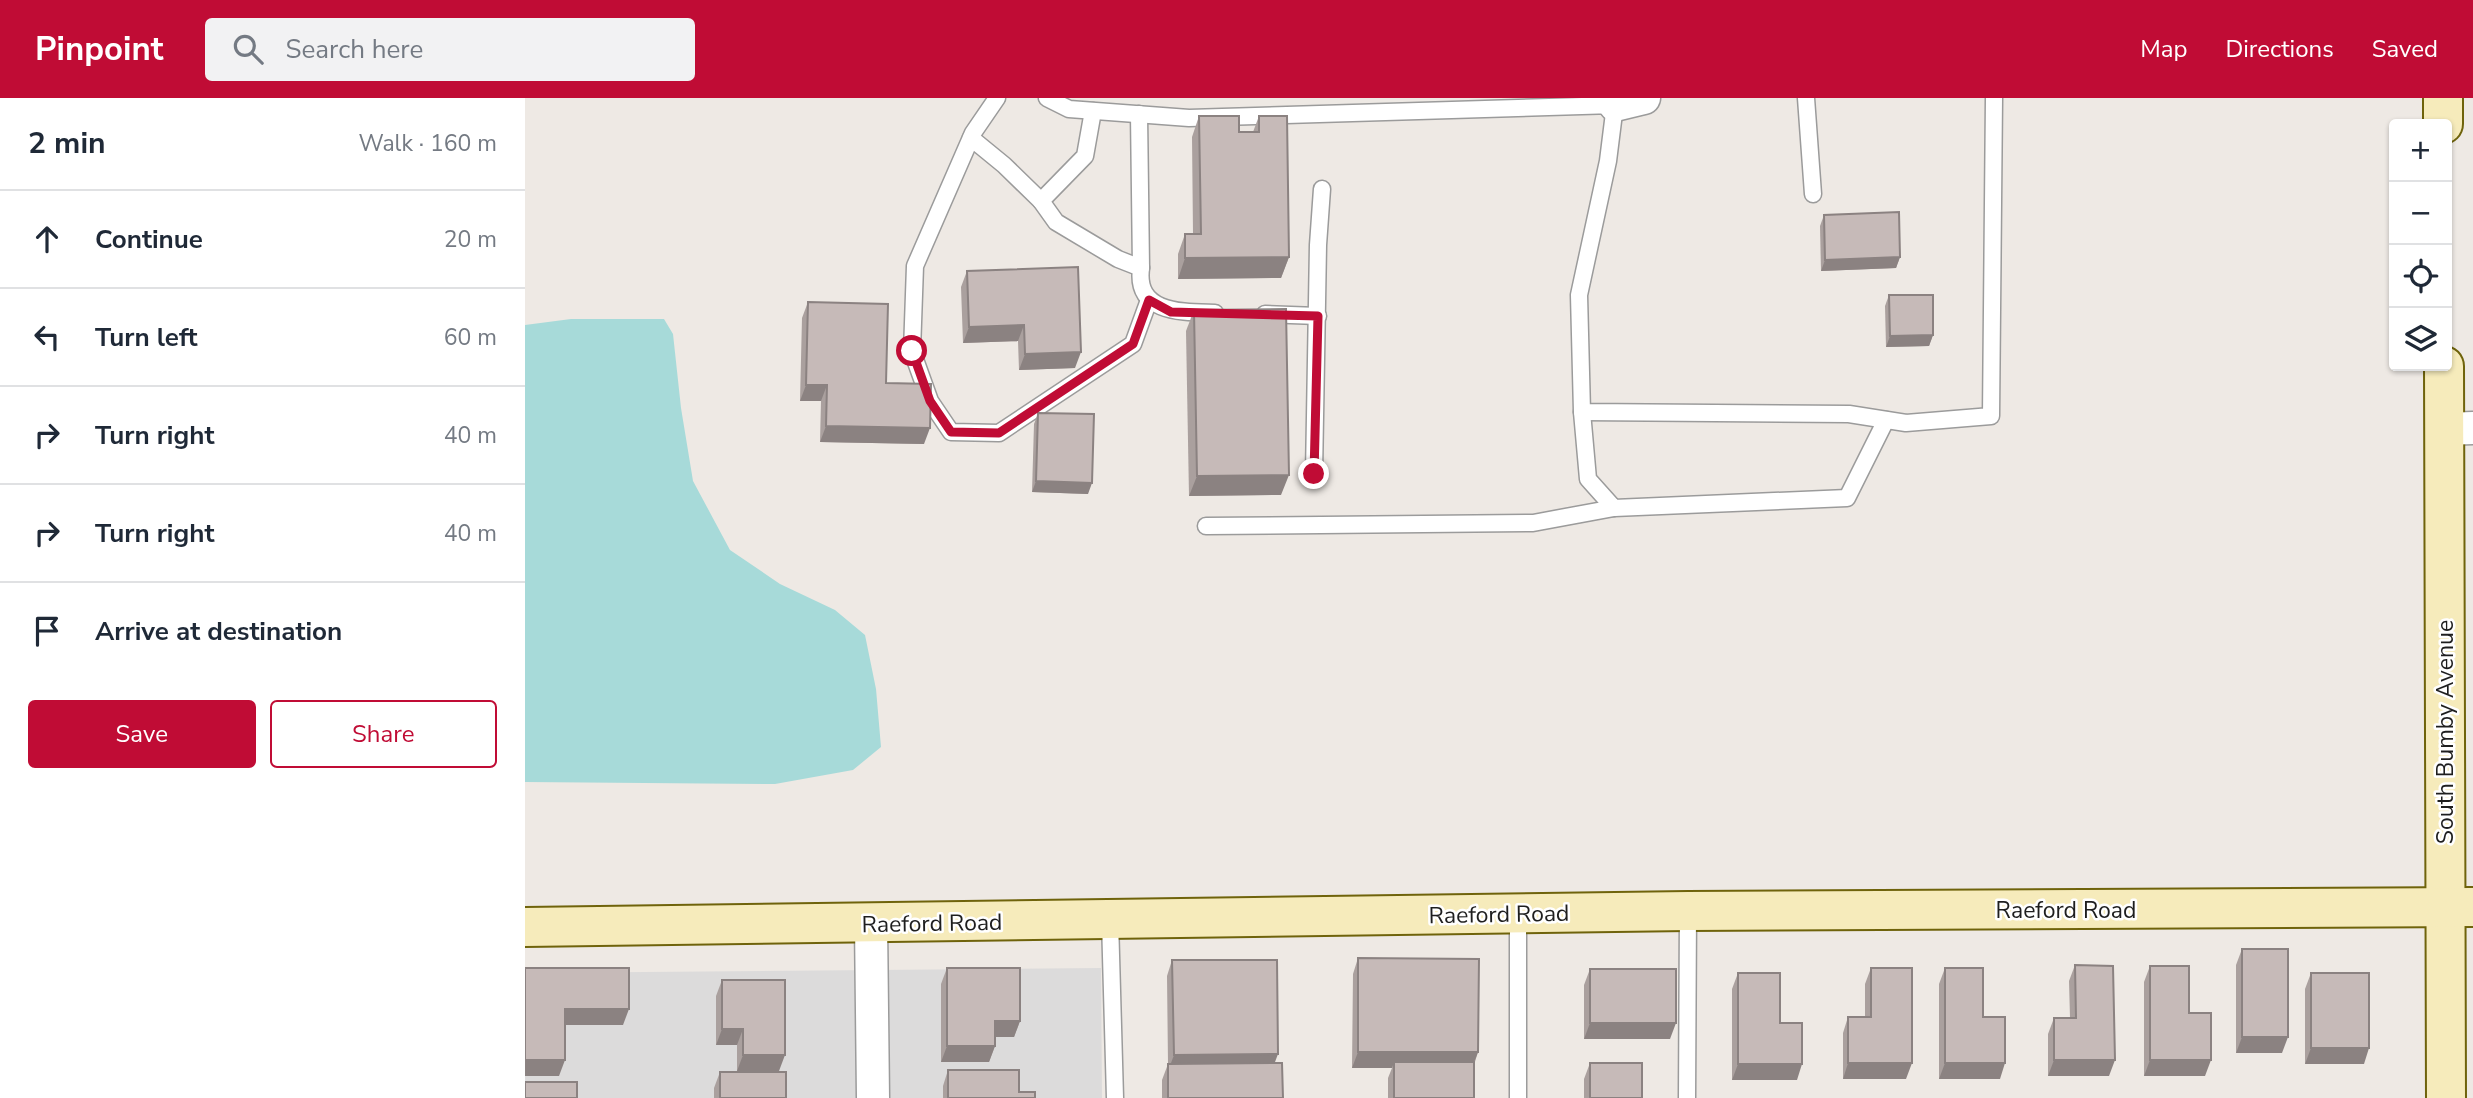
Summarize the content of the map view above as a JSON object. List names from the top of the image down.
{
  "streets": {
    "street": ["South Bumby Avenue", "Raeford Road"]
  },
  "crossings": [
    ["South Bumby Avenue", "Raeford Road"]
  ],
  "page": {
    "header": "Pinpoint",
    "search": "Search here",
    "nav": ["Map", "Directions", "Saved"],
    "heading": ["2 min", "Walk · 160 m"],
    "map_buttons": ["+", "−"],
    "list": [
      ["Continue", "20 m"],
      ["Turn left", "60 m"],
      ["Turn right", "40 m"],
      ["Turn right", "40 m"],
      "Arrive at destination"
    ],
    "buttons": ["Save", "Share"]
  }
}
